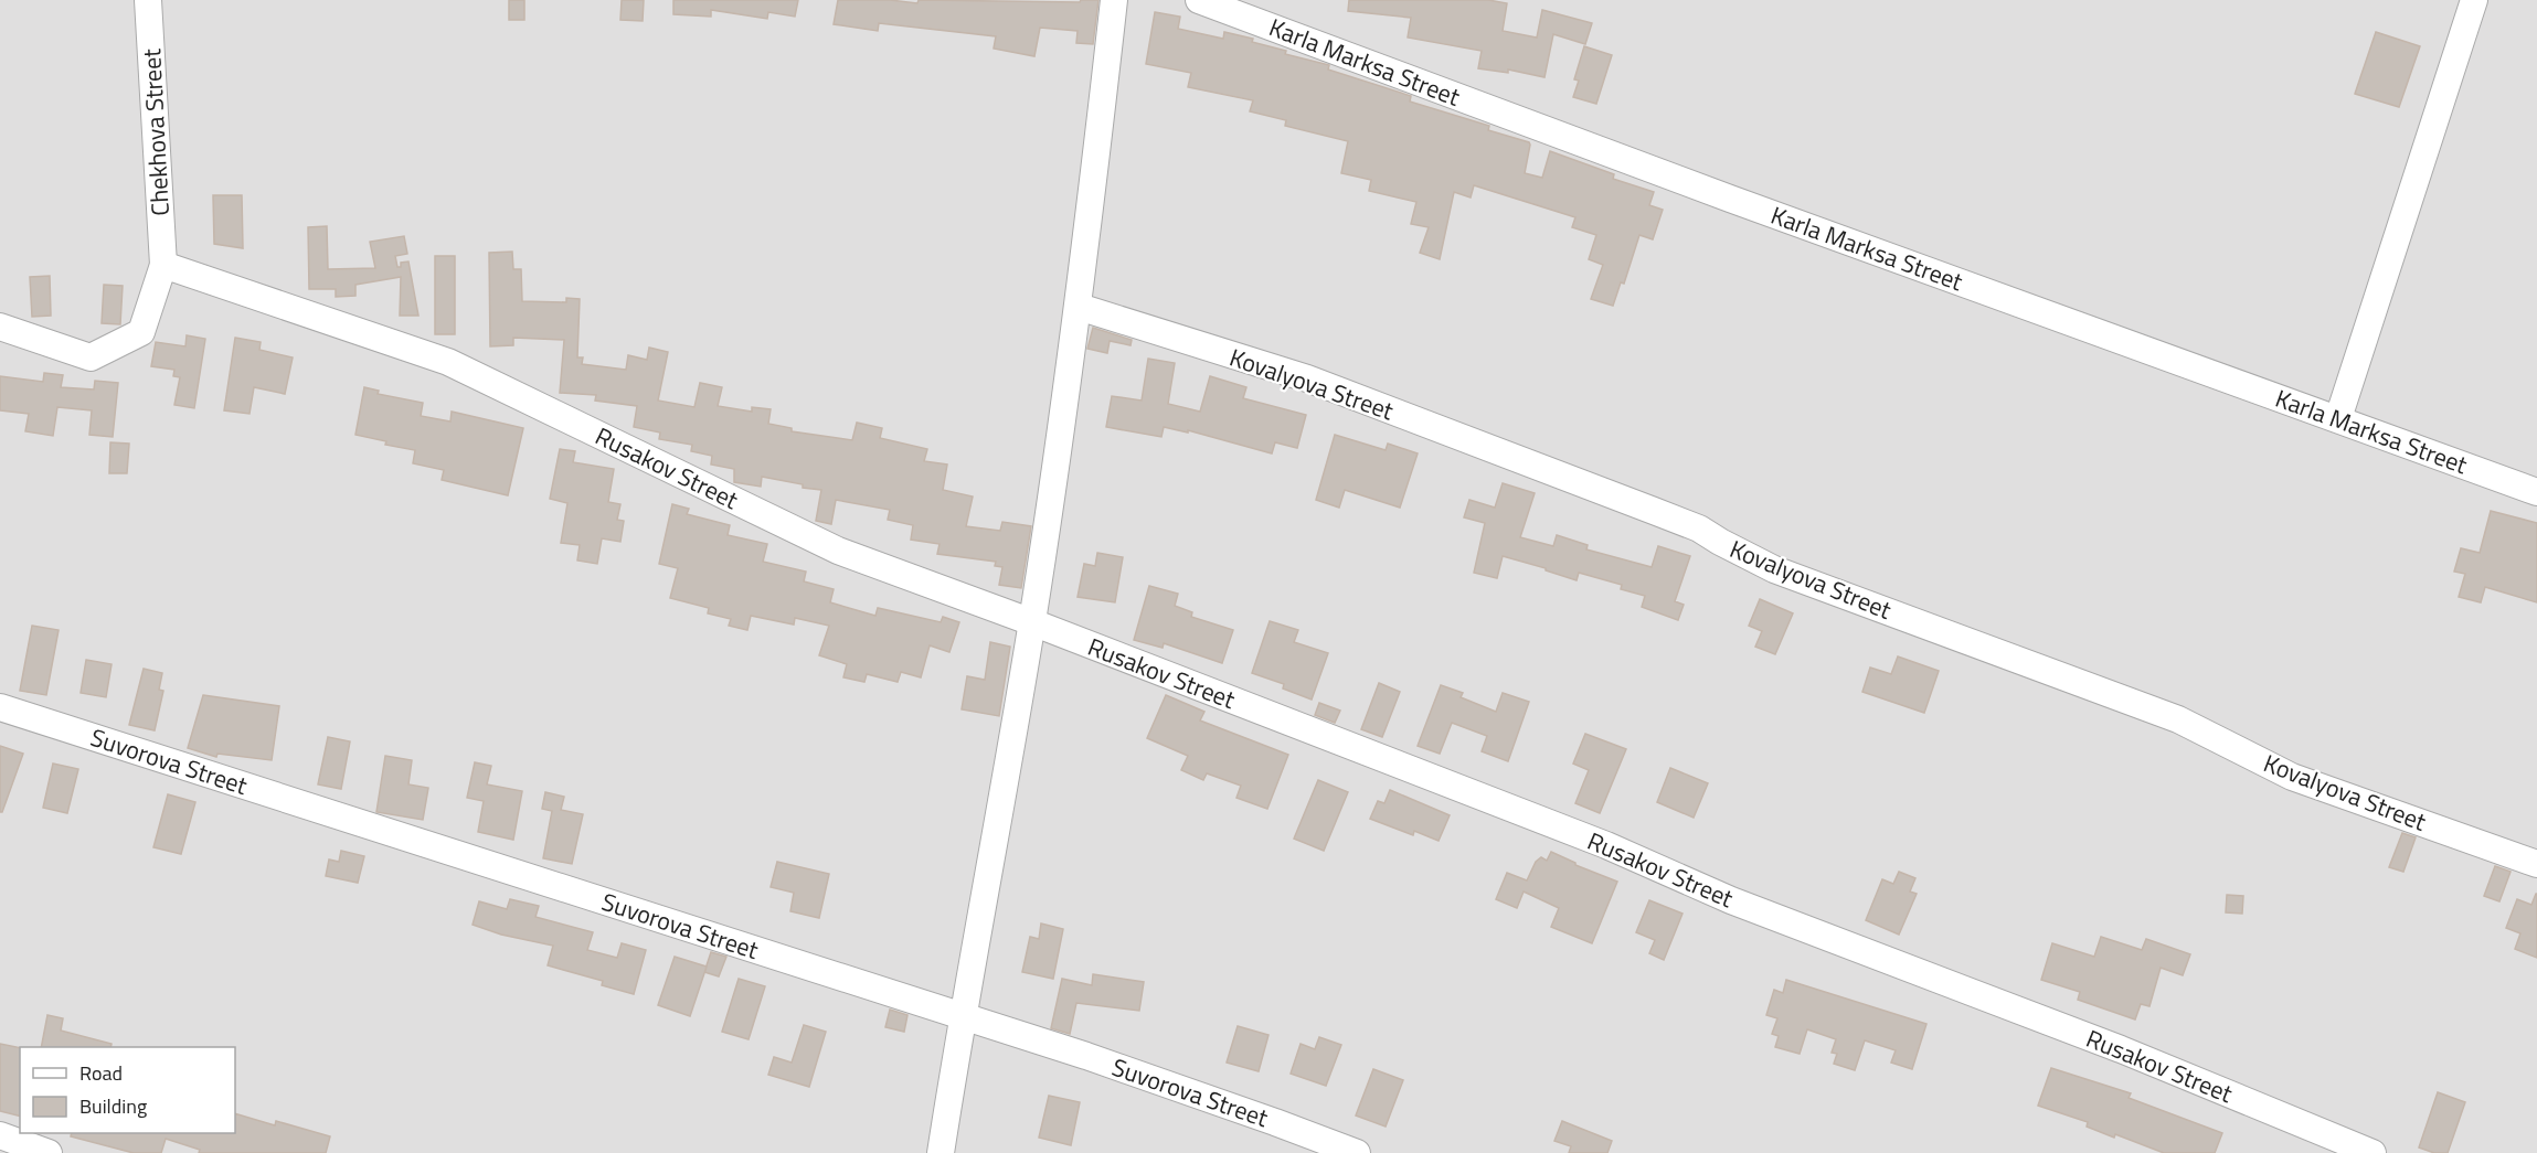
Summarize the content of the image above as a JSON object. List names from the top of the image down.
{
  "streets": {
    "street": [
      "Karla Marksa Street",
      "Chekhova Street",
      "Kovalyova Street",
      "Rusakov Street",
      "Suvorova Street"
    ]
  },
  "crossings": [
    ["Chekhova Street", "Rusakov Street"]
  ],
  "legend": ["Road", "Building"]
}
